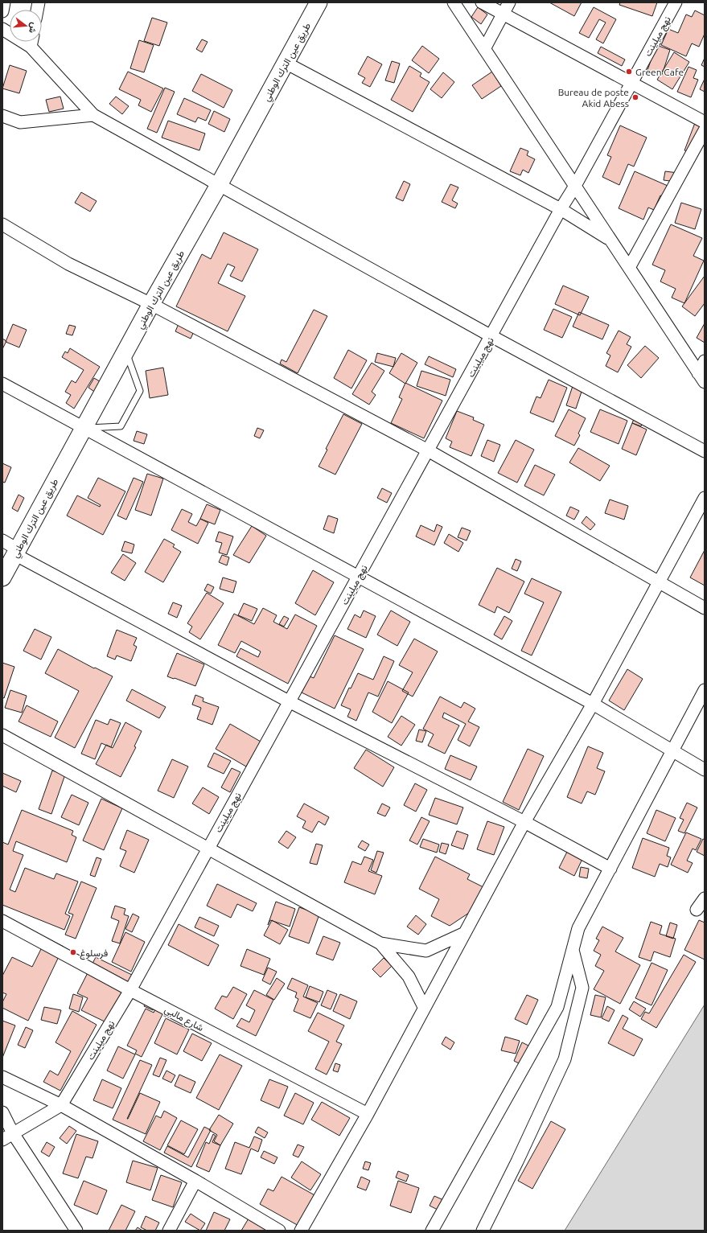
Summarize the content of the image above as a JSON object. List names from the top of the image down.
{
  "streets": {
    "main road": ["طريق عين الترك الوطني"],
    "street": ["نهج ميلينت", "شارع مالبي"]
  },
  "crossings": [
    ["نهج ميلينت", "شارع مالبي"]
  ],
  "places": ["Green Cafe", "Bureau de poste Akid Abess", "فرسلوغ"],
  "north": "right"
}
